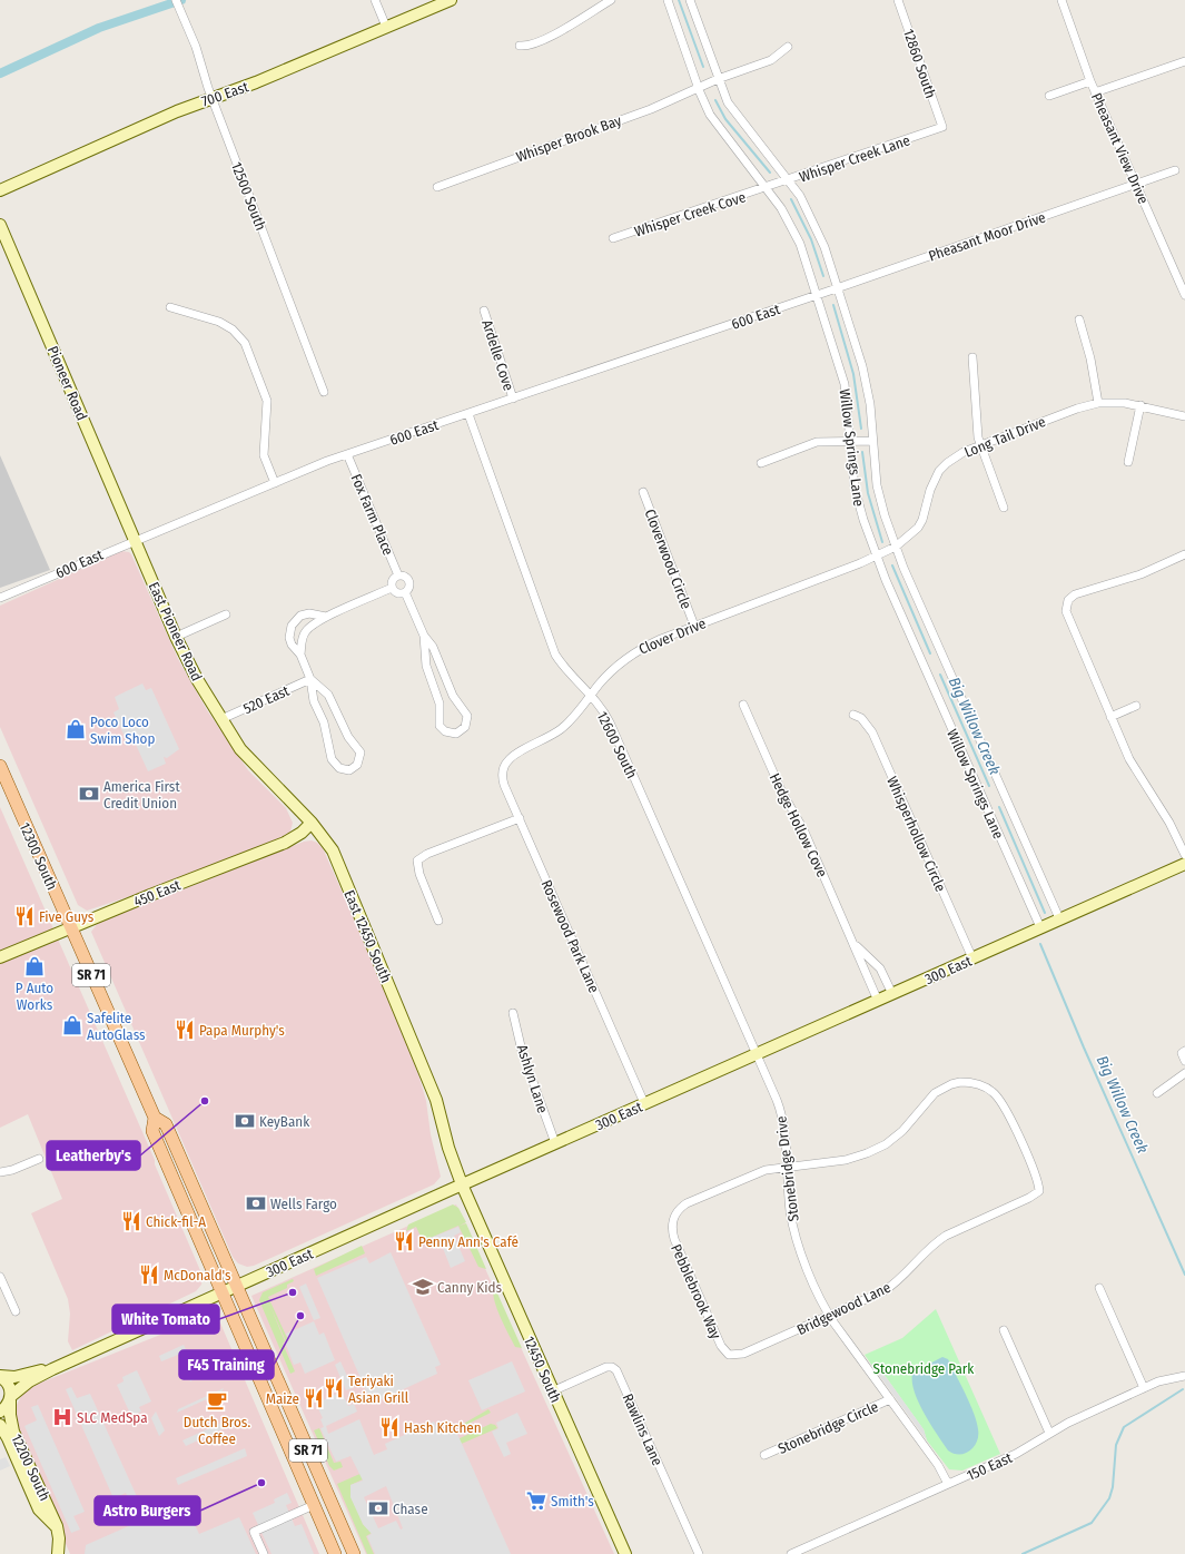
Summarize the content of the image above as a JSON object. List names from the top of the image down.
{
  "streets": {
    "main road": ["12300 South", "SR 71"],
    "street": [
      "12860 South",
      "700 East",
      "Whisper Brook Bay",
      "Pheasant View Drive",
      "Whisper Creek Lane",
      "12500 South",
      "Whisper Creek Cove",
      "Pheasant Moor Drive",
      "600 East",
      "Ardelle Cove",
      "Pioneer Road",
      "Long Tail Drive",
      "Willow Springs Lane",
      "Fox Farm Place",
      "Cloverwood Circle",
      "East Pioneer Road",
      "Clover Drive",
      "520 East",
      "12600 South",
      "Hedge Hollow Cove",
      "Whisperhollow Circle",
      "450 East",
      "East 12450 South",
      "Rosewood Park Lane",
      "300 East",
      "Ashlyn Lane",
      "Stonebridge Drive",
      "Pebblebrook Way",
      "Bridgewood Lane",
      "12450 South",
      "Stonebridge Circle",
      "Rawlins Lane",
      "150 East",
      "12200 South"
    ]
  },
  "crossings": [
    ["12860 South", "Whisper Creek Lane"],
    ["700 East", "12500 South"],
    ["Whisper Brook Bay", "Willow Springs Lane"],
    ["Pheasant View Drive", "Pheasant Moor Drive"],
    ["Whisper Creek Lane", "Whisper Creek Cove"],
    ["Whisper Creek Lane", "Willow Springs Lane"],
    ["Whisper Creek Cove", "Willow Springs Lane"],
    ["Pheasant Moor Drive", "600 East"],
    ["Pheasant Moor Drive", "Willow Springs Lane"],
    ["600 East", "Ardelle Cove"],
    ["600 East", "Pioneer Road"],
    ["600 East", "Willow Springs Lane"],
    ["600 East", "Fox Farm Place"],
    ["600 East", "East Pioneer Road"],
    ["600 East", "12600 South"],
    ["Pioneer Road", "East Pioneer Road"],
    ["Long Tail Drive", "Willow Springs Lane"],
    ["Long Tail Drive", "Clover Drive"],
    ["Willow Springs Lane", "Clover Drive"],
    ["Willow Springs Lane", "300 East"],
    ["Cloverwood Circle", "Clover Drive"],
    ["East Pioneer Road", "520 East"],
    ["East Pioneer Road", "East 12450 South"],
    ["Clover Drive", "12600 South"],
    ["Clover Drive", "Rosewood Park Lane"],
    ["520 East", "East 12450 South"],
    ["12600 South", "300 East"],
    ["12600 South", "Stonebridge Drive"],
    ["Hedge Hollow Cove", "300 East"],
    ["Whisperhollow Circle", "300 East"],
    ["12300 South", "450 East"],
    ["12300 South", "300 East"],
    ["450 East", "East 12450 South"],
    ["East 12450 South", "300 East"],
    ["East 12450 South", "12450 South"],
    ["Rosewood Park Lane", "300 East"],
    ["300 East", "Ashlyn Lane"],
    ["300 East", "Stonebridge Drive"],
    ["300 East", "12450 South"],
    ["300 East", "12200 South"],
    ["Stonebridge Drive", "Pebblebrook Way"],
    ["Stonebridge Drive", "Bridgewood Lane"],
    ["Stonebridge Drive", "Stonebridge Circle"],
    ["Stonebridge Drive", "150 East"],
    ["Pebblebrook Way", "Bridgewood Lane"],
    ["12450 South", "Rawlins Lane"]
  ],
  "water": ["Big Willow Creek"],
  "parks": ["Stonebridge Park"],
  "places": {
    "shop": ["Poco Loco Swim Shop", "P Auto Works", "Safelite AutoGlass"],
    "bank": [
      "America First Credit Union",
      "KeyBank",
      "Wells Fargo",
      "Chase"
    ],
    "restaurant": [
      "Five Guys",
      "Papa Murphy's",
      "Chick-fil-A",
      "Penny Ann's Café",
      "McDonald's",
      "Teriyaki Asian Grill",
      "Maize",
      "Hash Kitchen"
    ],
    "other": [
      "Leatherby's",
      "White Tomato",
      "F45 Training",
      "Astro Burgers"
    ],
    "school or university": ["Canny Kids"],
    "cafe": ["Dutch Bros. Coffee"],
    "hospital": ["SLC MedSpa"],
    "supermarket": ["Smith's"]
  }
}
